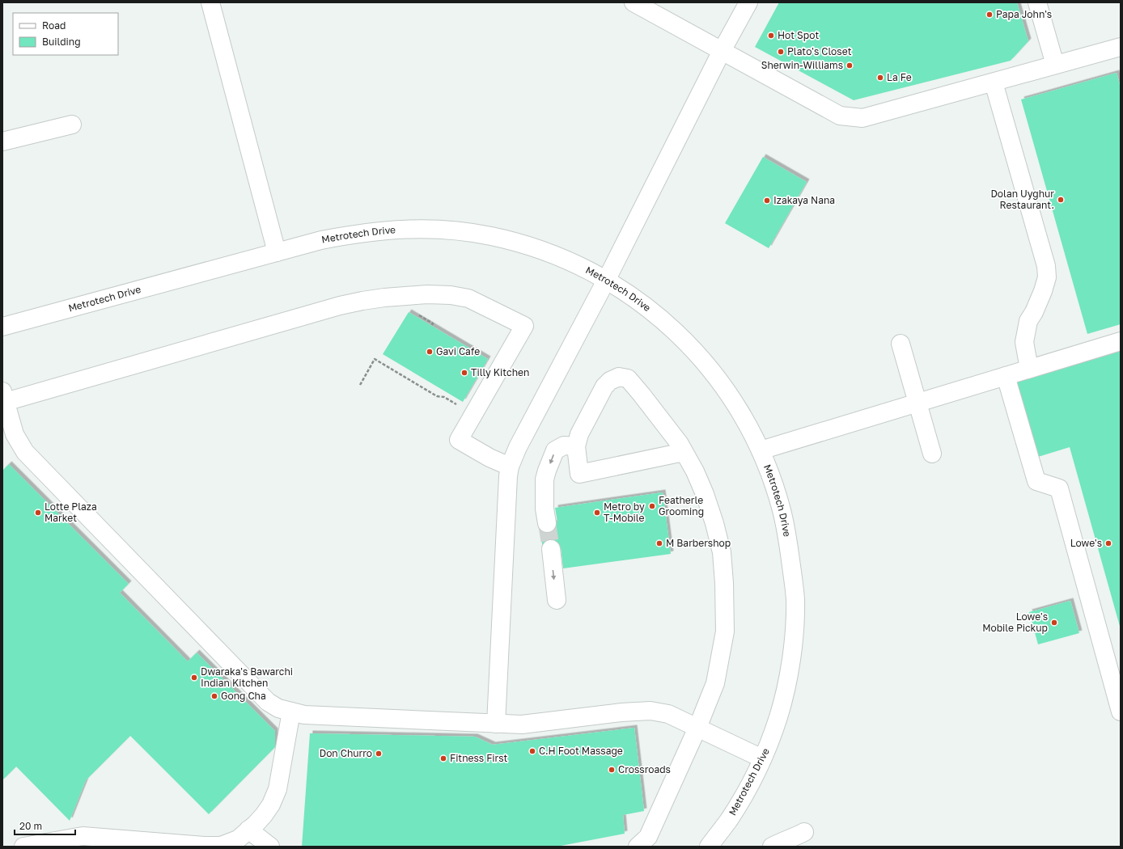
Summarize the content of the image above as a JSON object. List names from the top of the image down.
{
  "streets": {
    "street": ["Metrotech Drive"]
  },
  "places": [
    "Papa John's",
    "Hot Spot",
    "Plato's Closet",
    "Sherwin-Williams",
    "La Fe",
    "Dolan Uyghur Restaurant.",
    "Izakaya Nana",
    "Gavi Cafe",
    "Tilly Kitchen",
    "Featherle Grooming",
    "Lotte Plaza Market",
    "Metro by T-Mobile",
    "M Barbershop",
    "Lowe's",
    "Lowe's Mobile Pickup",
    "Dwaraka's Bawarchi Indian Kitchen",
    "Gong Cha",
    "C.H Foot Massage",
    "Don Churro",
    "Fitness First",
    "Crossroads"
  ],
  "legend": ["Road", "Building"],
  "scale_bar": "20 m"
}
